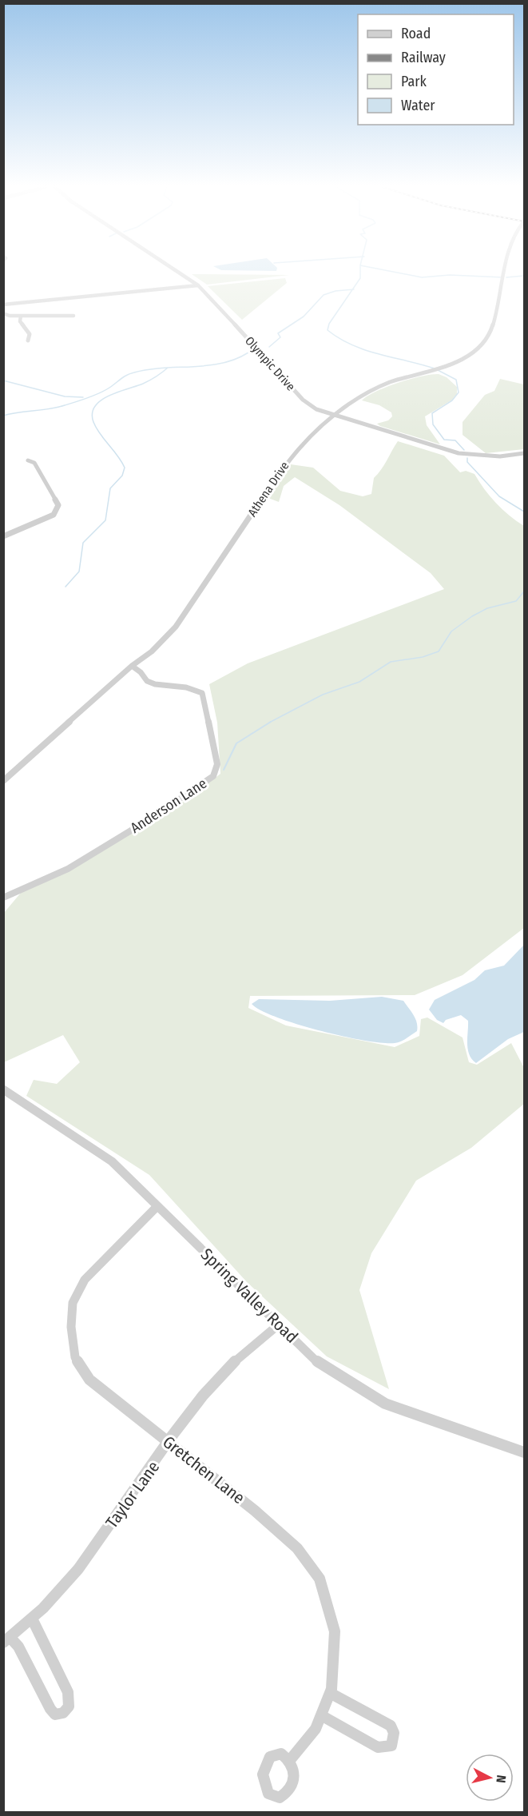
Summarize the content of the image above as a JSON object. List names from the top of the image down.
{
  "streets": {
    "street": [
      "Olympic Drive",
      "Athena Drive",
      "Anderson Lane",
      "Spring Valley Road",
      "Gretchen Lane",
      "Taylor Lane"
    ]
  },
  "crossings": [
    ["Olympic Drive", "Athena Drive"],
    ["Athena Drive", "Anderson Lane"],
    ["Spring Valley Road", "Gretchen Lane"],
    ["Spring Valley Road", "Taylor Lane"],
    ["Gretchen Lane", "Taylor Lane"]
  ],
  "legend": [
    "Road",
    "Railway",
    "Park",
    "Water"
  ],
  "north": "right"
}
